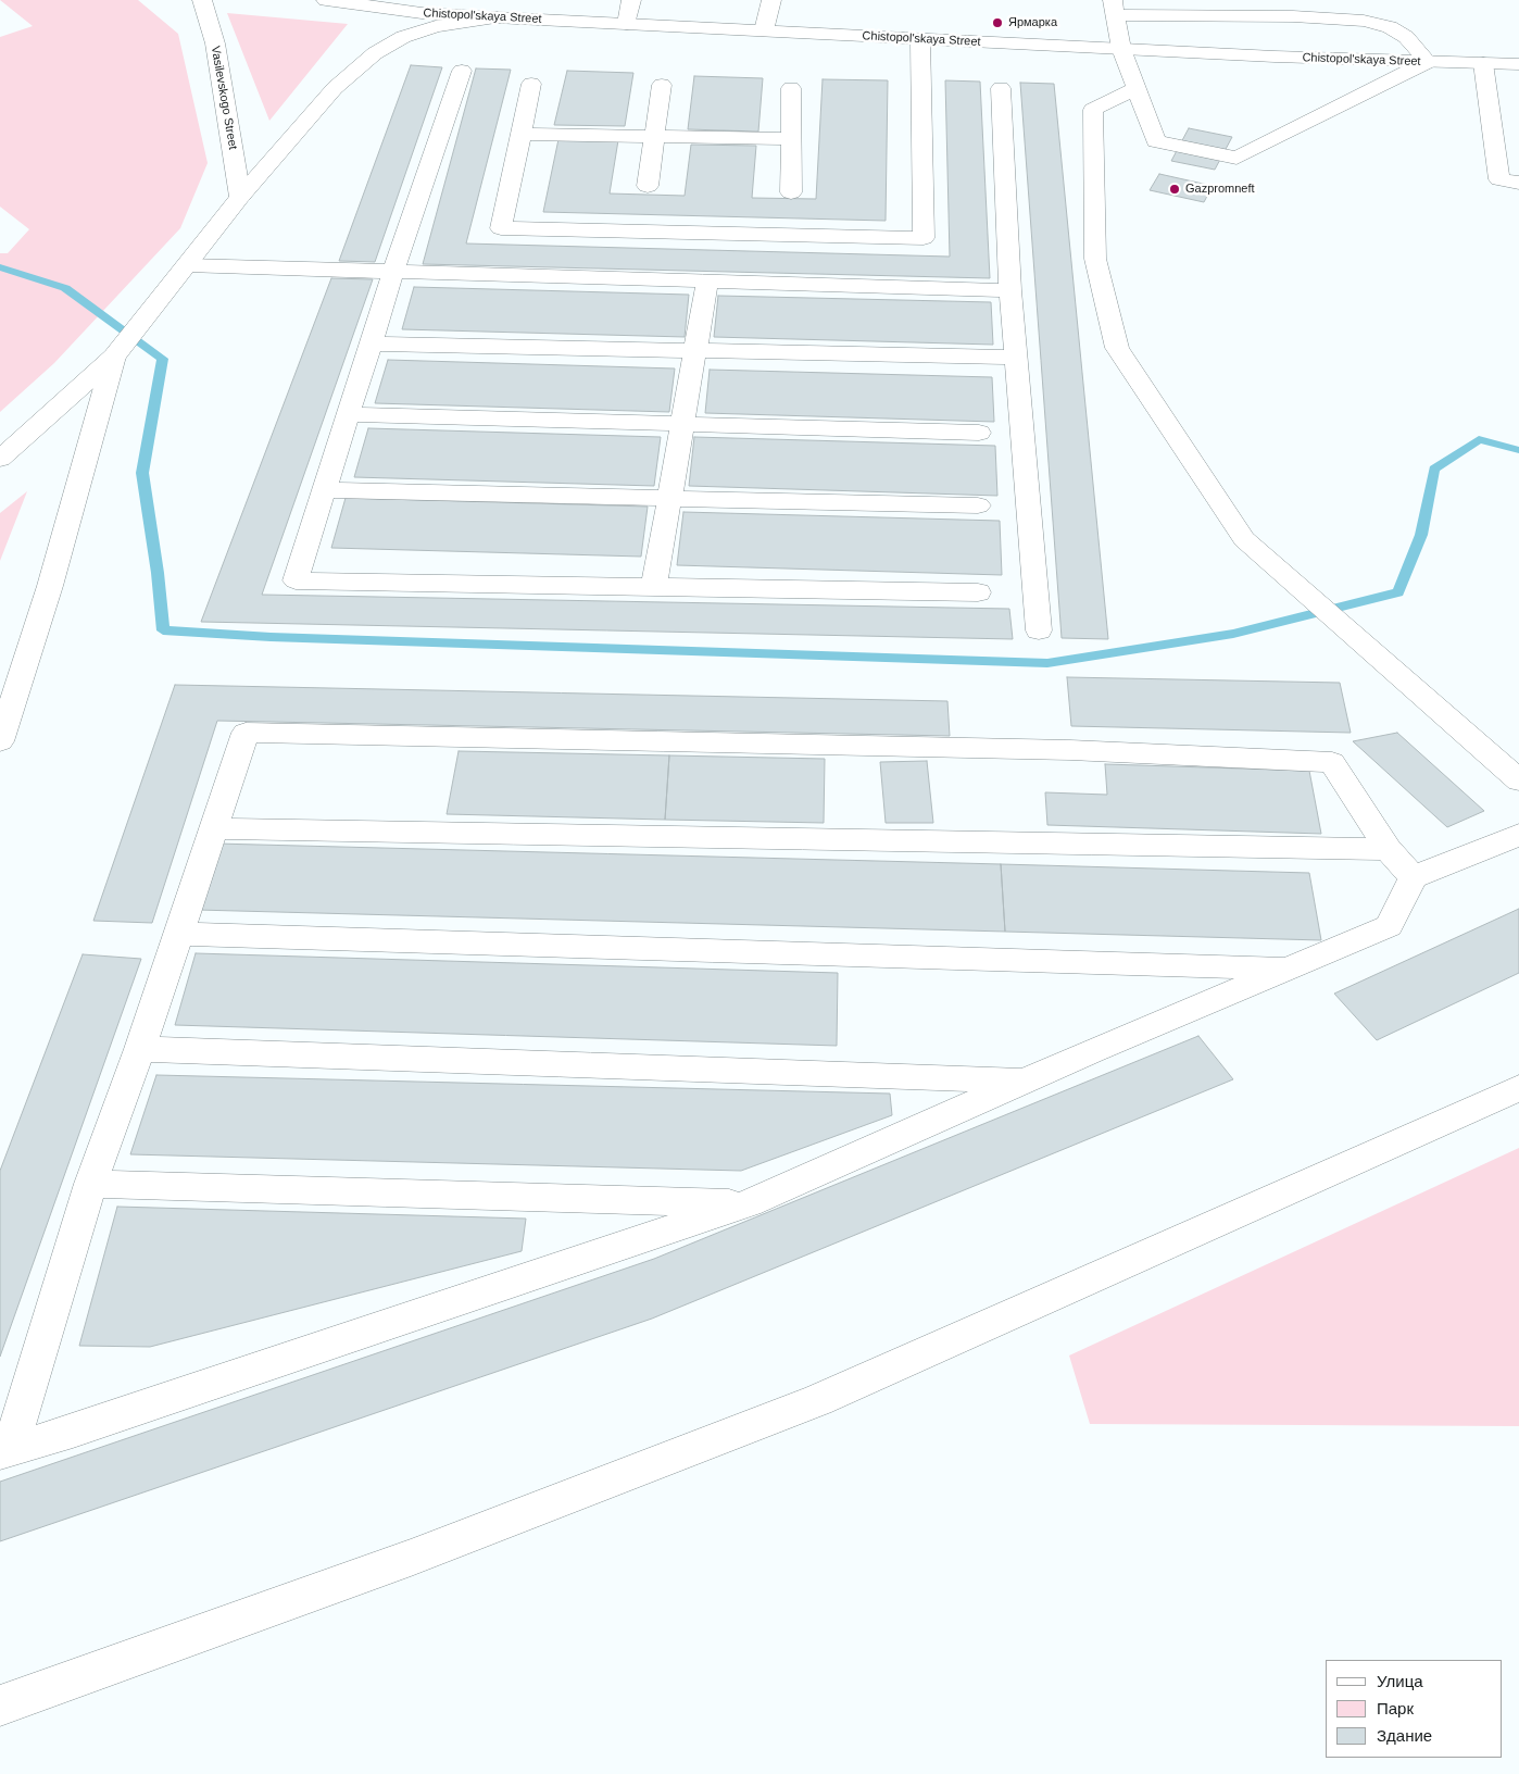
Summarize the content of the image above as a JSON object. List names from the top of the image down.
{
  "streets": {
    "main road": ["Chistopol'skaya Street", "Vasilevskogo Street"]
  },
  "places": ["Ярмарка", "Gazpromneft"],
  "legend": ["Улица", "Парк", "Здание"]
}
